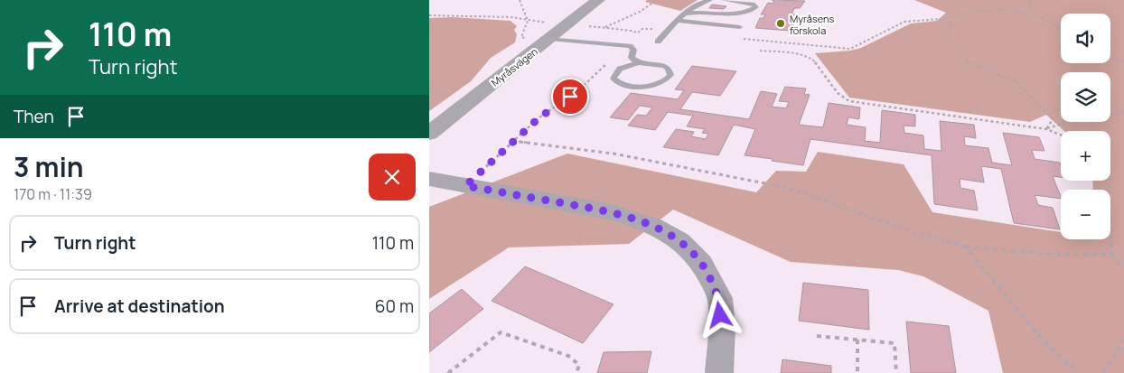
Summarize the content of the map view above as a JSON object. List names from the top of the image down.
{
  "streets": {
    "street": ["Myråsvägen"]
  },
  "places": ["Myråsens förskola"],
  "page": {
    "turn": ["110 m", "Turn right"],
    "map_buttons": ["+", "−"],
    "then": "Then",
    "heading": ["3 min", "170 m · 11:39"],
    "list": [
      {
        "name": "Turn right",
        "value": "110 m"
      },
      {
        "name": "Arrive at destination",
        "value": "60 m"
      }
    ]
  }
}
